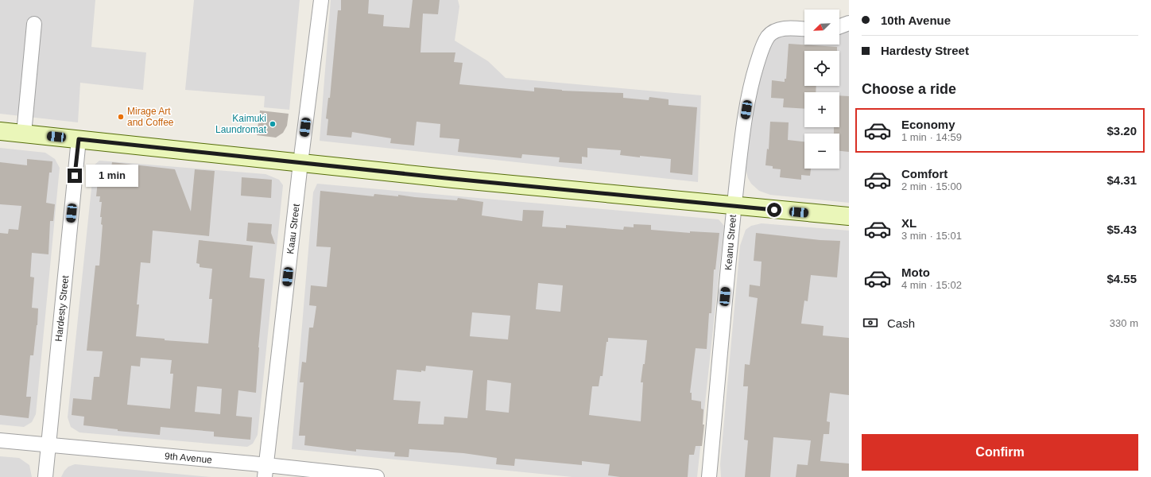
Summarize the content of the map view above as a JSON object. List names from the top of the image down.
{
  "streets": {
    "street": [
      "Kaau Street",
      "Keanu Street",
      "Hardesty Street",
      "9th Avenue"
    ]
  },
  "crossings": [
    ["Kaau Street", "9th Avenue"],
    ["Hardesty Street", "9th Avenue"]
  ],
  "places": ["Mirage Art and Coffee", "Kaimuki Laundromat"],
  "north": "bottom left",
  "page": {
    "banner": ["10th Avenue", "Hardesty Street"],
    "map_buttons": ["+", "−"],
    "heading": "Choose a ride",
    "list": [
      {
        "name": "Economy",
        "note": "1 min · 14:59",
        "value": "$3.20"
      },
      {
        "name": "Comfort",
        "note": "2 min · 15:00",
        "value": "$4.31"
      },
      {
        "name": "XL",
        "note": "3 min · 15:01",
        "value": "$5.43"
      },
      {
        "name": "Moto",
        "note": "4 min · 15:02",
        "value": "$4.55"
      }
    ],
    "bubble": "1 min",
    "pay": ["Cash", "330 m"],
    "buttons": "Confirm"
  }
}
